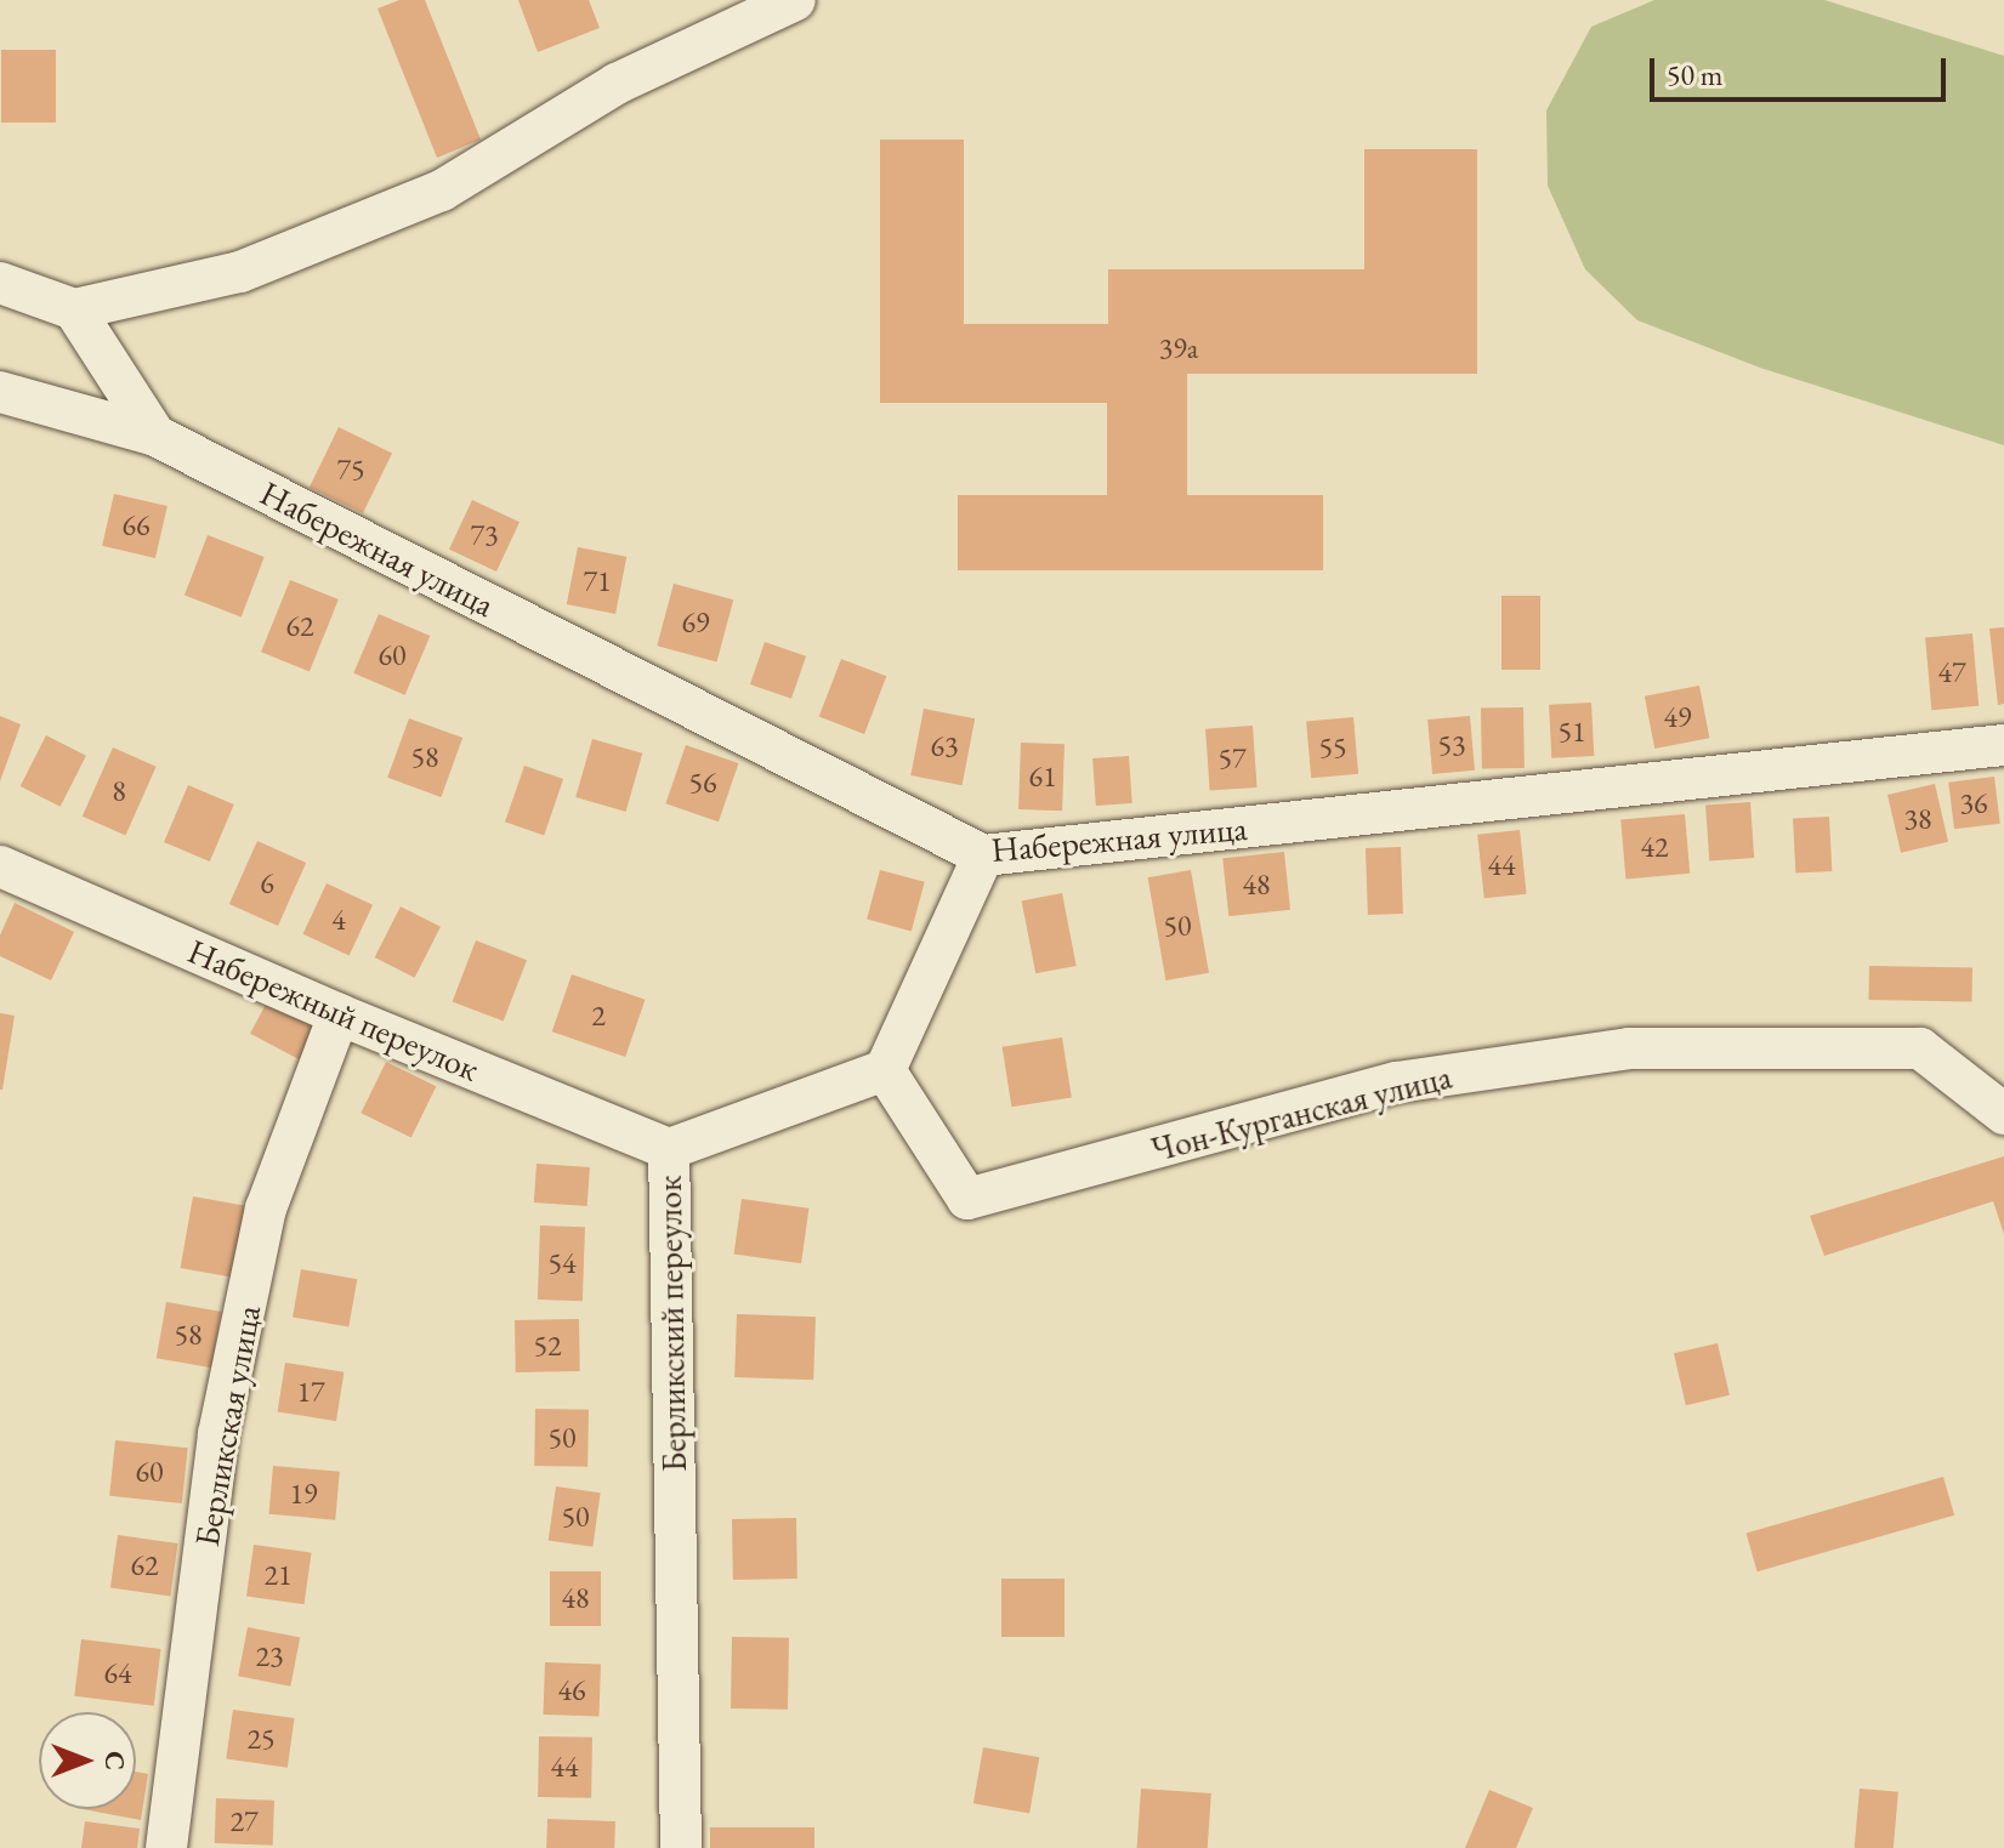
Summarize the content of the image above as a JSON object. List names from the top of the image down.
{
  "streets": {
    "street": [
      "Набережная улица",
      "Набережный переулок",
      "Чон-Курганская улица",
      "Берликский переулок",
      "Берликская улица"
    ]
  },
  "crossings": [
    ["Набережный переулок", "Берликский переулок"],
    ["Набережный переулок", "Берликская улица"],
    ["Чон-Курганская улица", "Берликский переулок"]
  ],
  "house_numbers": [
    "39а",
    "75",
    "66",
    "73",
    "71",
    "69",
    "62",
    "60",
    "47",
    "49",
    "51",
    "53",
    "63",
    "55",
    "58",
    "57",
    "61",
    "56",
    "8",
    "36",
    "38",
    "42",
    "44",
    "6",
    "48",
    "4",
    "50",
    "2",
    "54",
    "58",
    "52",
    "17",
    "50",
    "60",
    "19",
    "50",
    "62",
    "21",
    "48",
    "23",
    "64",
    "46",
    "25",
    "44",
    "27"
  ],
  "scale_bar": "50 m",
  "north": "right"
}
